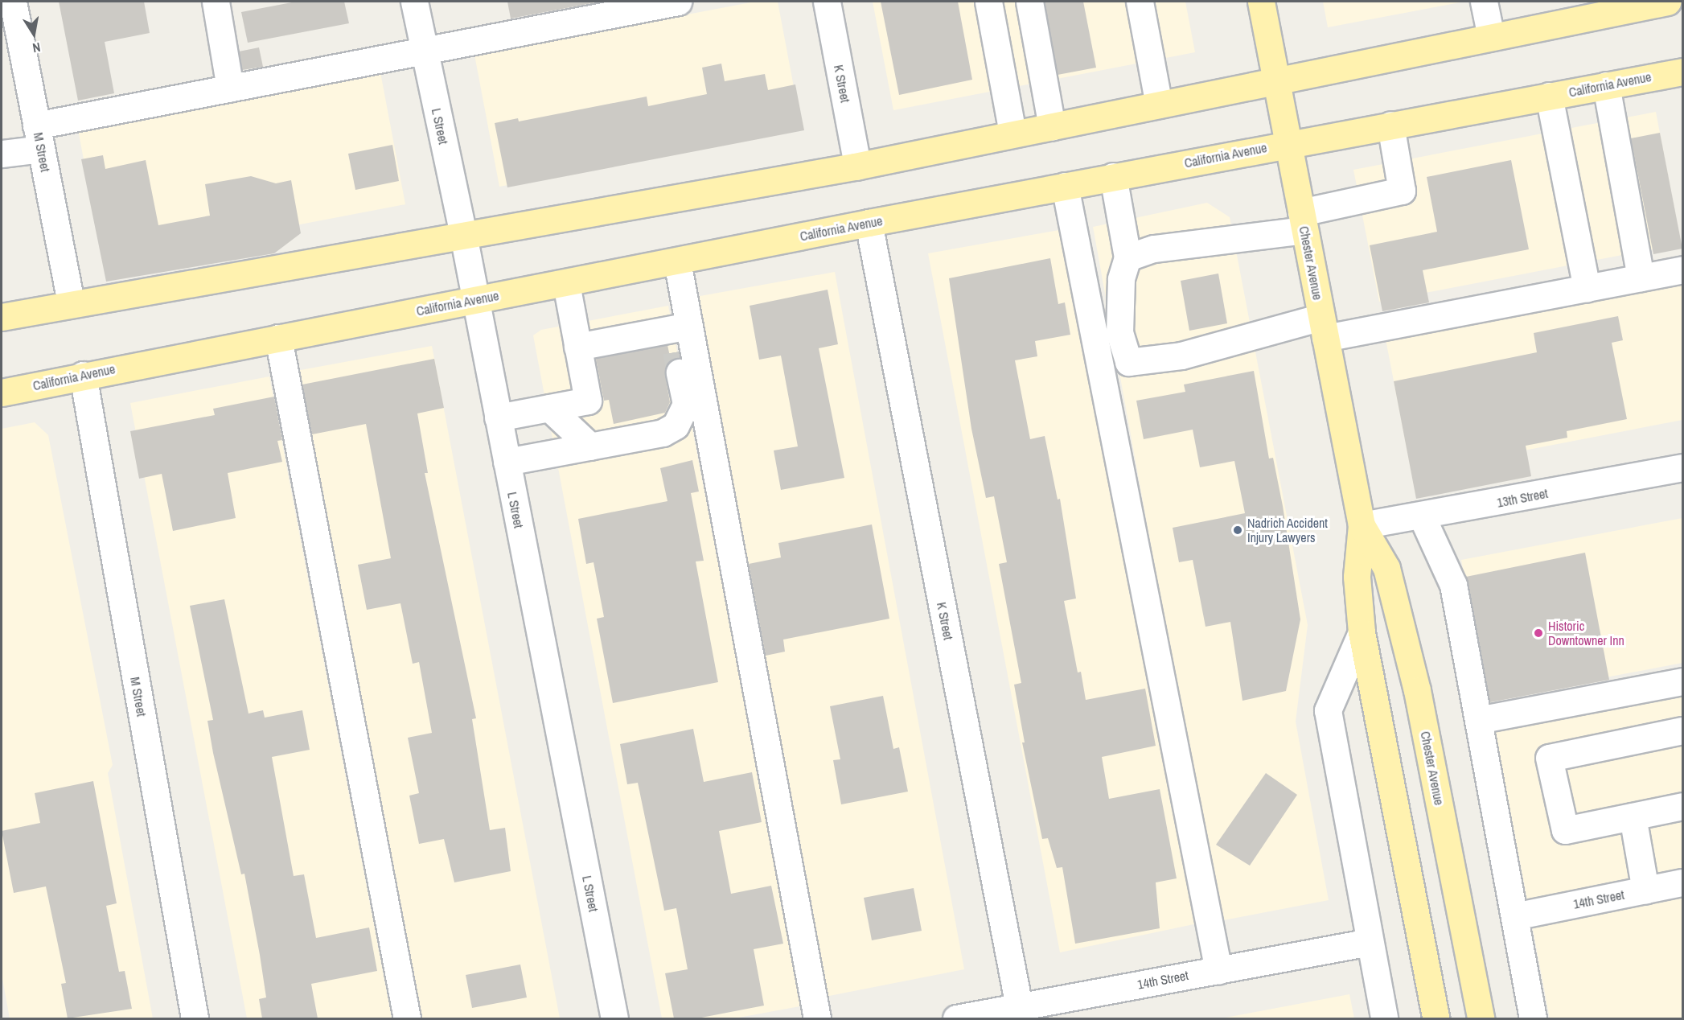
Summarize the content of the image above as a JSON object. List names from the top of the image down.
{
  "streets": {
    "main road": ["California Avenue", "Chester Avenue"],
    "street": [
      "K Street",
      "L Street",
      "M Street",
      "13th Street",
      "14th Street"
    ]
  },
  "crossings": [
    ["K Street", "California Avenue"],
    ["K Street", "14th Street"],
    ["California Avenue", "L Street"],
    ["California Avenue", "M Street"],
    ["California Avenue", "Chester Avenue"],
    ["Chester Avenue", "13th Street"]
  ],
  "places": ["Nadrich Accident Injury Lawyers", "Historic Downtowner Inn"],
  "north": "bottom"
}
